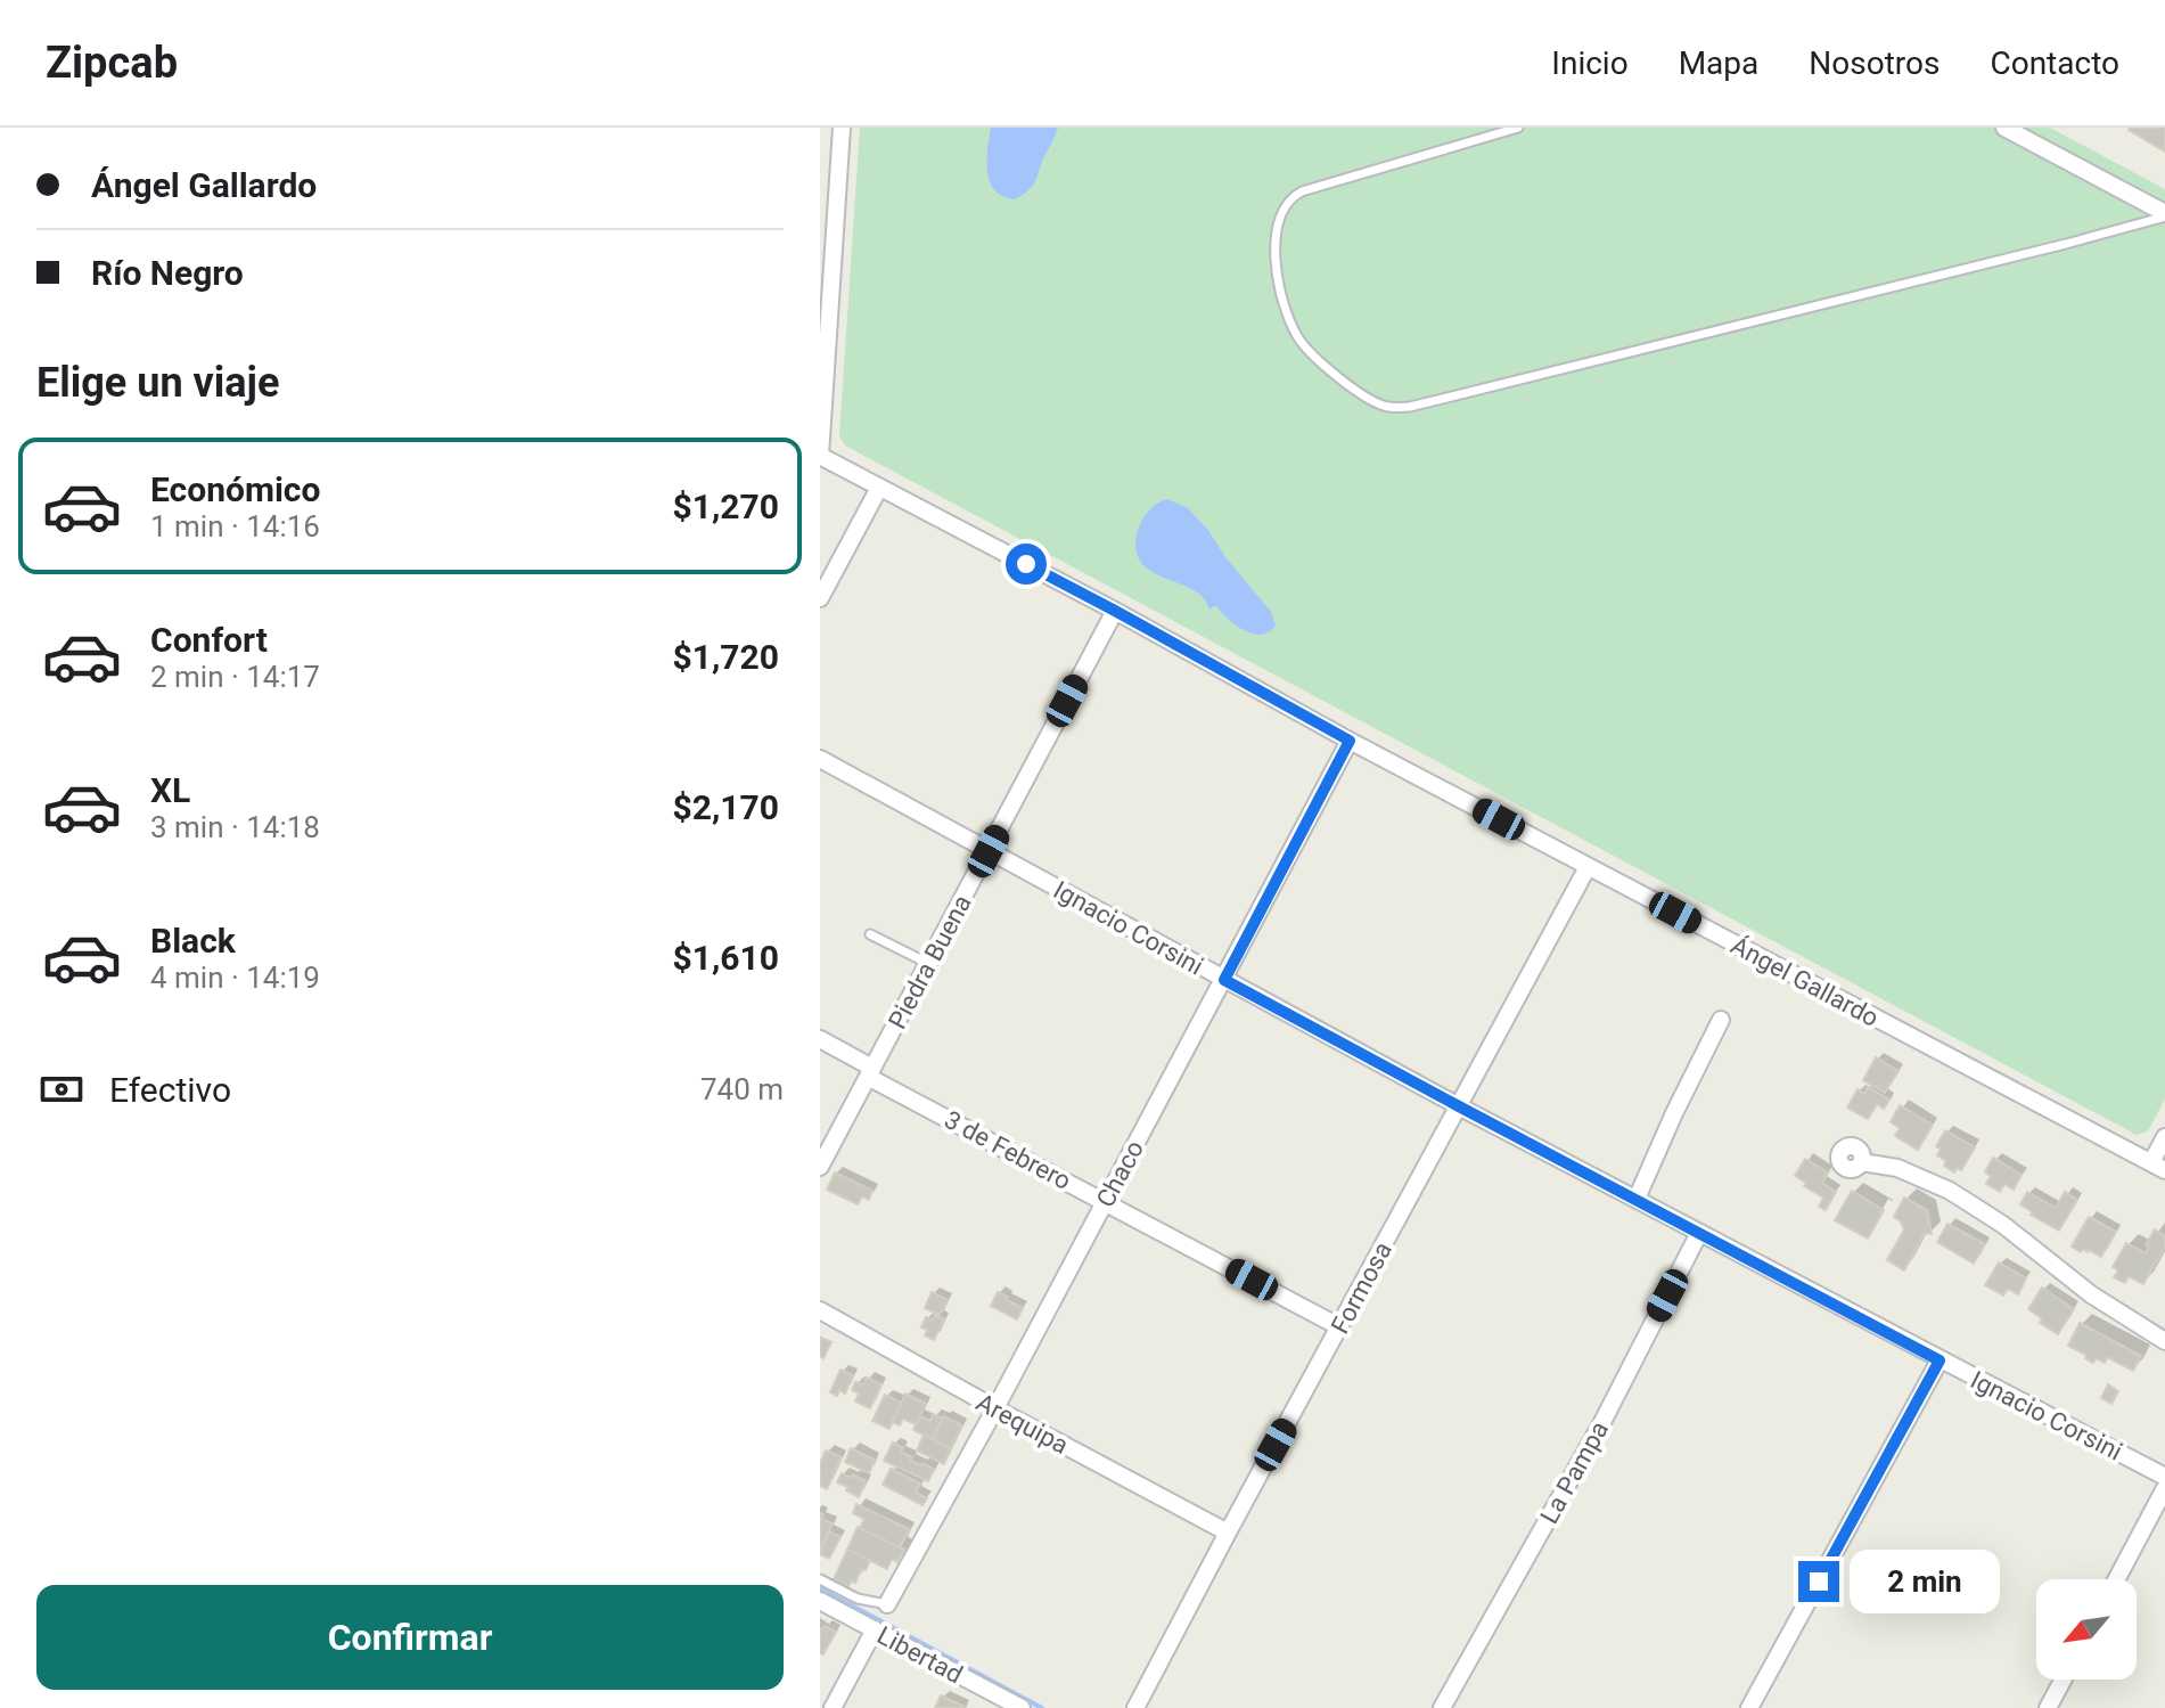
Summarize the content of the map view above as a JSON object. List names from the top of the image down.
{
  "streets": {
    "street": [
      "Ignacio Corsini",
      "Piedra Buena",
      "Ángel Gallardo",
      "3 de Febrero",
      "Chaco",
      "Formosa",
      "Arequipa",
      "La Pampa",
      "Libertad"
    ]
  },
  "crossings": [
    ["Ignacio Corsini", "Piedra Buena"],
    ["Ignacio Corsini", "Chaco"],
    ["Ignacio Corsini", "Formosa"],
    ["Ignacio Corsini", "La Pampa"],
    ["Piedra Buena", "Ángel Gallardo"],
    ["Piedra Buena", "3 de Febrero"],
    ["Ángel Gallardo", "Chaco"],
    ["Ángel Gallardo", "Formosa"],
    ["3 de Febrero", "Chaco"],
    ["3 de Febrero", "Formosa"],
    ["Chaco", "Arequipa"],
    ["Formosa", "Arequipa"]
  ],
  "north": "bottom left",
  "page": {
    "header": "Zipcab",
    "nav": [
      "Inicio",
      "Mapa",
      "Nosotros",
      "Contacto"
    ],
    "banner": ["Ángel Gallardo", "Río Negro"],
    "heading": "Elige un viaje",
    "list": [
      {
        "name": "Económico",
        "note": "1 min · 14:16",
        "value": "$1,270"
      },
      {
        "name": "Confort",
        "note": "2 min · 14:17",
        "value": "$1,720"
      },
      {
        "name": "XL",
        "note": "3 min · 14:18",
        "value": "$2,170"
      },
      {
        "name": "Black",
        "note": "4 min · 14:19",
        "value": "$1,610"
      }
    ],
    "pay": ["Efectivo", "740 m"],
    "bubble": "2 min",
    "buttons": "Confirmar"
  }
}
